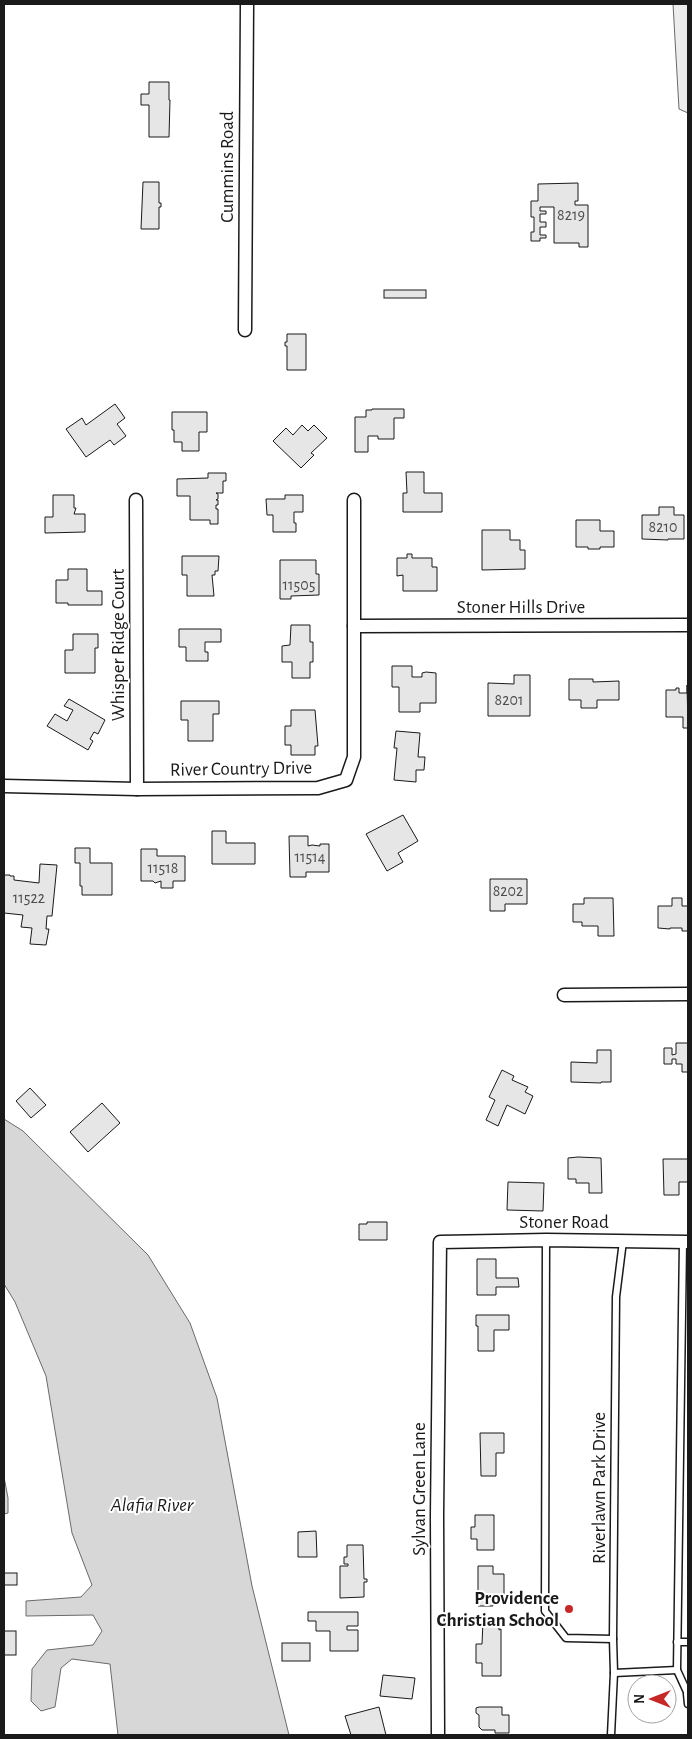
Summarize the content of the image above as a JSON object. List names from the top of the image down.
{
  "streets": {
    "street": [
      "Cummins Road",
      "Stoner Hills Drive",
      "Whisper Ridge Court",
      "River Country Drive",
      "Stoner Road",
      "Sylvan Green Lane"
    ],
    "lane": ["Riverlawn Park Drive"]
  },
  "crossings": [
    ["Stoner Hills Drive", "River Country Drive"],
    ["Whisper Ridge Court", "River Country Drive"],
    ["Stoner Road", "Riverlawn Park Drive"],
    ["Stoner Road", "Sylvan Green Lane"]
  ],
  "water": ["Alafia River"],
  "places": ["Providence Christian School"],
  "house_numbers": [
    "8219",
    "8210",
    "11505",
    "8201",
    "11514",
    "11518",
    "8202",
    "11522"
  ],
  "north": "left"
}
